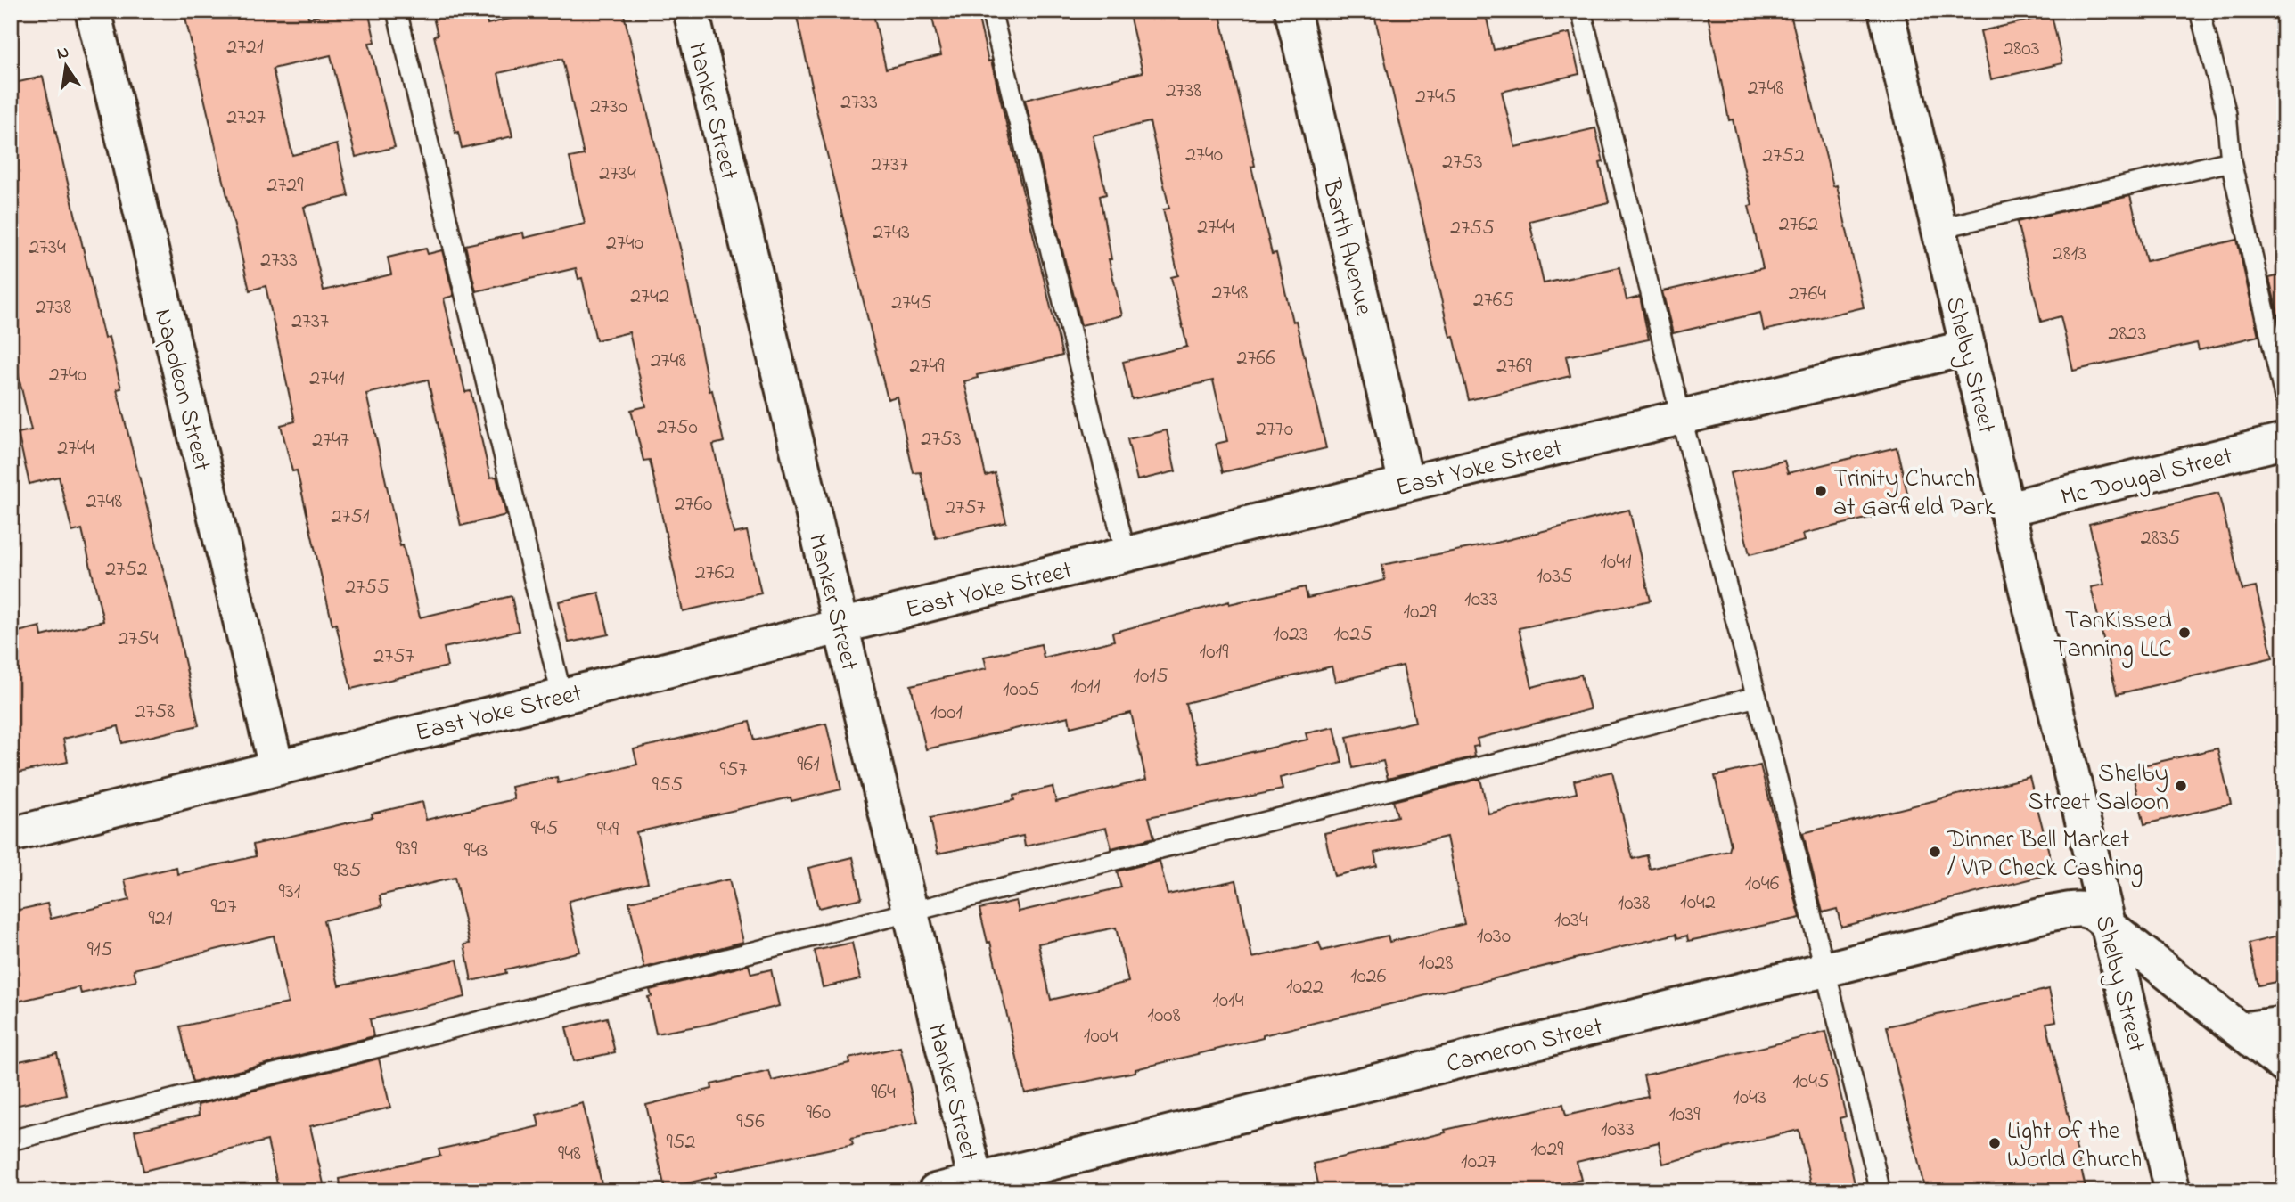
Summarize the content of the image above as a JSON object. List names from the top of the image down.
{
  "streets": {
    "street": [
      "Manker Street",
      "Barth Avenue",
      "Shelby Street",
      "Napoleon Street",
      "East Yoke Street",
      "Mc Dougal Street",
      "Cameron Street"
    ]
  },
  "crossings": [
    ["Manker Street", "East Yoke Street"],
    ["Manker Street", "Cameron Street"],
    ["Barth Avenue", "East Yoke Street"],
    ["Shelby Street", "East Yoke Street"],
    ["Shelby Street", "Mc Dougal Street"],
    ["Shelby Street", "Cameron Street"],
    ["Napoleon Street", "East Yoke Street"]
  ],
  "places": [
    "Trinity Church at Garfield Park",
    "TanKissed Tanning LLC",
    "Shelby Street Saloon",
    "Dinner Bell Market / VIP Check Cashing",
    "Light of the World Church"
  ],
  "house_numbers": [
    "2721",
    "2803",
    "2748",
    "2738",
    "2745",
    "2733",
    "2730",
    "2727",
    "2740",
    "2752",
    "2753",
    "2737",
    "2734",
    "2729",
    "2762",
    "2744",
    "2755",
    "2743",
    "2740",
    "2734",
    "2813",
    "2733",
    "2748",
    "2764",
    "2742",
    "2765",
    "2745",
    "2738",
    "2737",
    "2823",
    "2766",
    "2748",
    "2749",
    "2769",
    "2740",
    "2741",
    "2750",
    "2770",
    "2753",
    "2747",
    "2744",
    "2748",
    "2760",
    "2757",
    "2751",
    "2835",
    "1041",
    "2752",
    "2762",
    "1035",
    "2755",
    "1033",
    "1029",
    "1023",
    "1025",
    "2754",
    "1019",
    "2757",
    "1015",
    "1011",
    "1005",
    "2758",
    "1001",
    "961",
    "957",
    "955",
    "945",
    "949",
    "939",
    "943",
    "935",
    "1046",
    "931",
    "1042",
    "1038",
    "927",
    "921",
    "1034",
    "1030",
    "915",
    "1028",
    "1026",
    "1022",
    "1014",
    "1008",
    "1004",
    "1045",
    "964",
    "1043",
    "960",
    "1039",
    "956",
    "1033",
    "952",
    "1029",
    "948",
    "1027"
  ],
  "north": "top"
}
